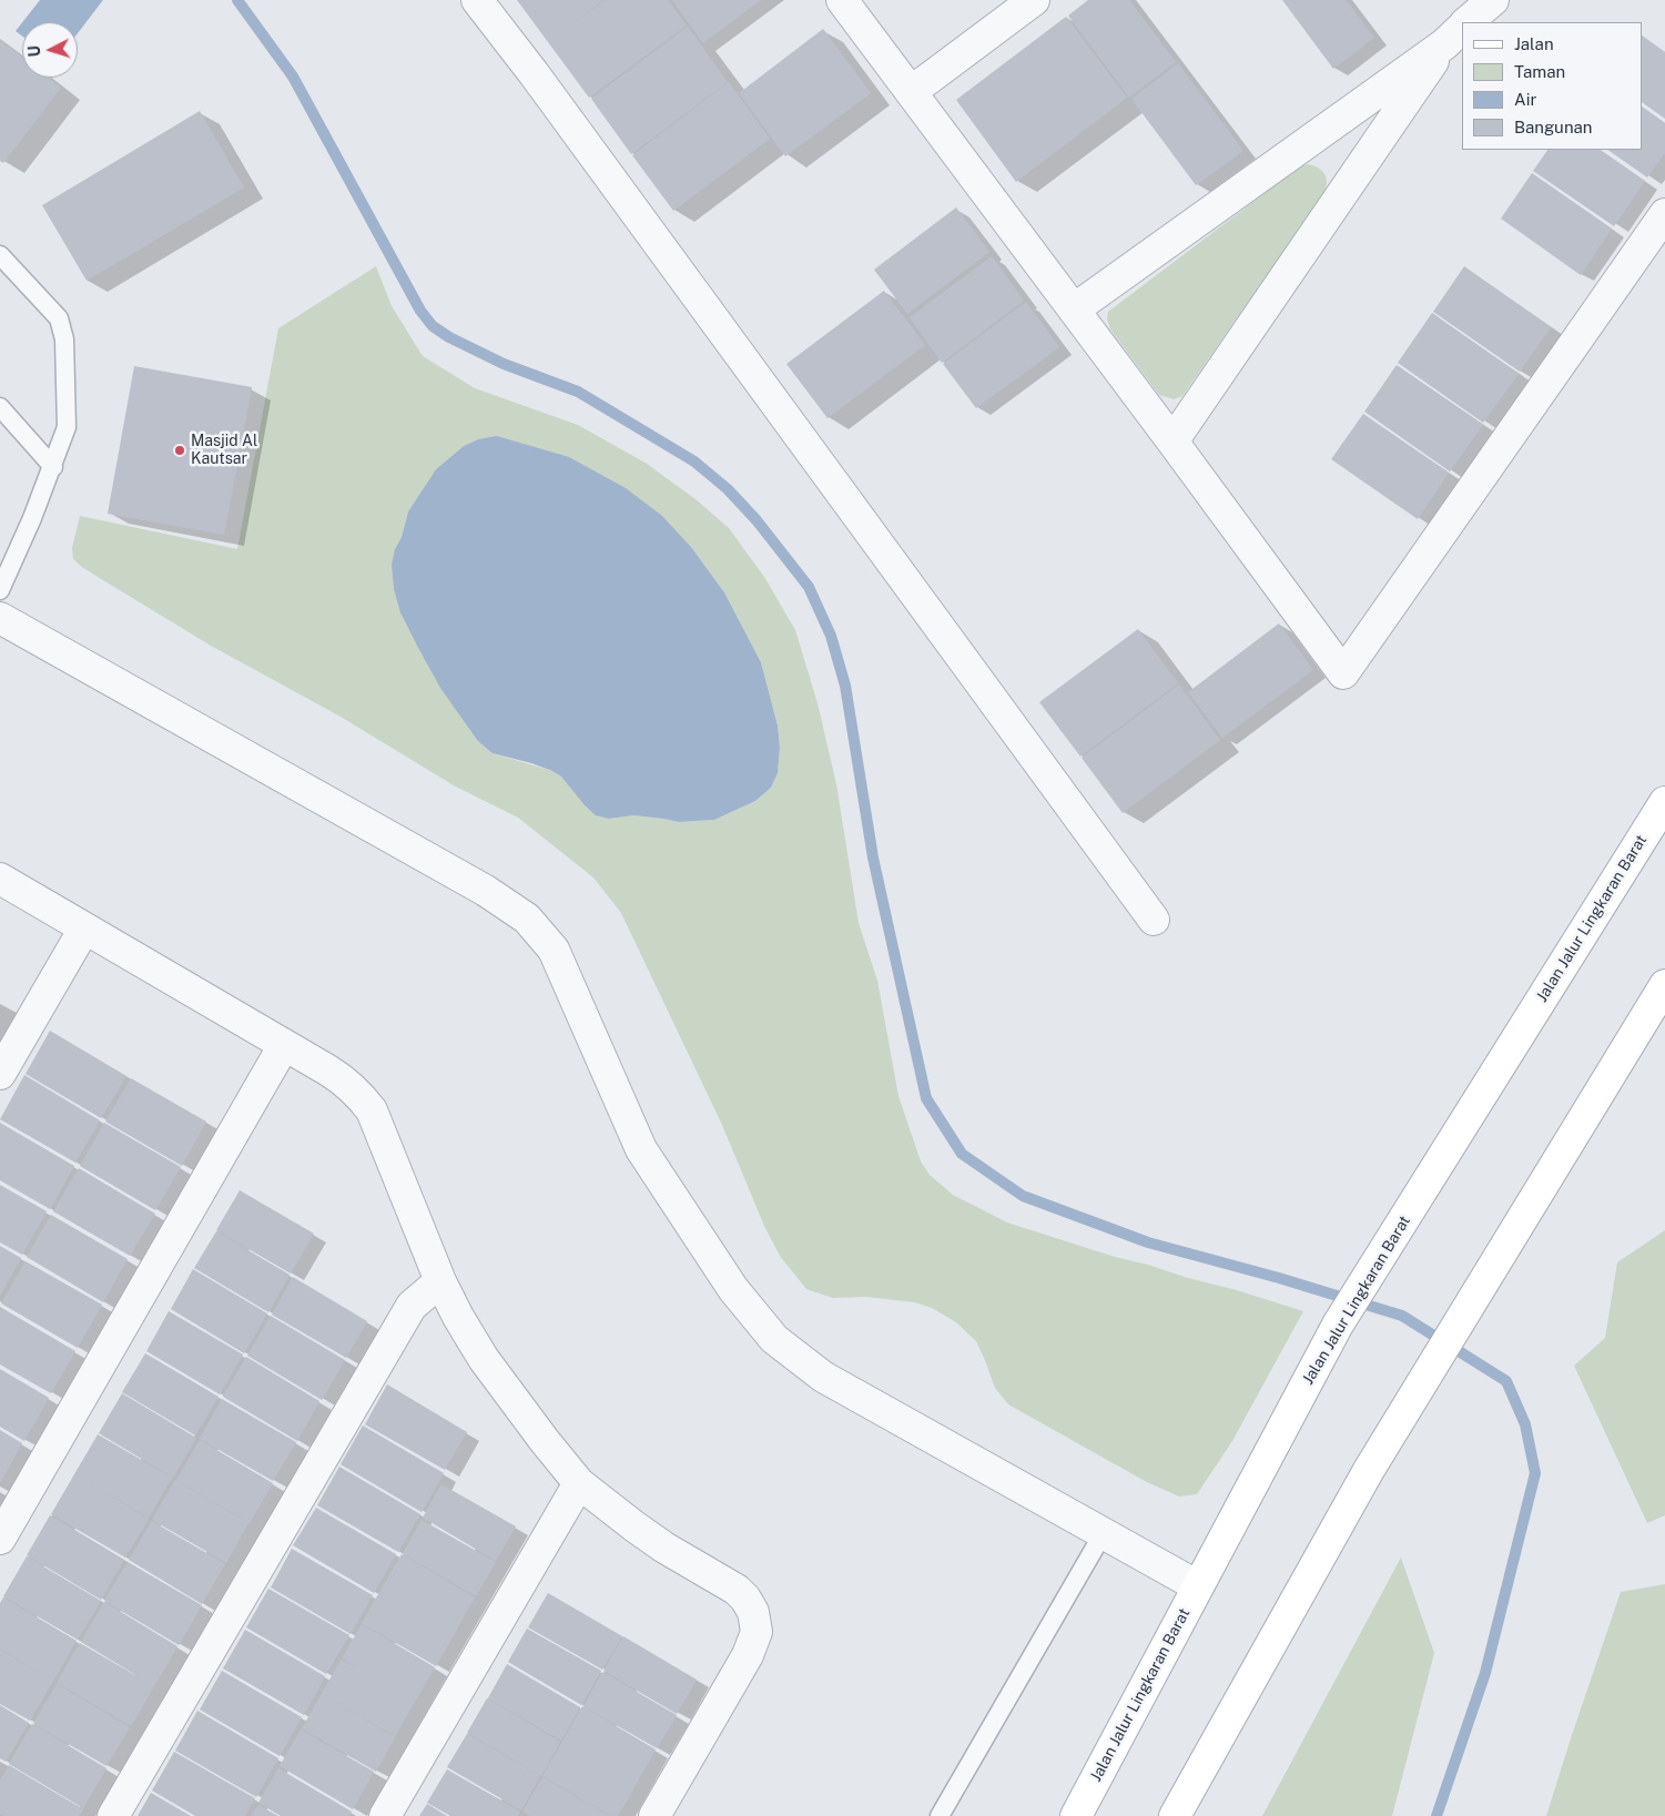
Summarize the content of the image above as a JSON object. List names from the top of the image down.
{
  "streets": {
    "main road": ["Jalan Jalur Lingkaran Barat"]
  },
  "places": ["Masjid Al Kautsar"],
  "legend": [
    "Jalan",
    "Taman",
    "Air",
    "Bangunan"
  ],
  "north": "left"
}
